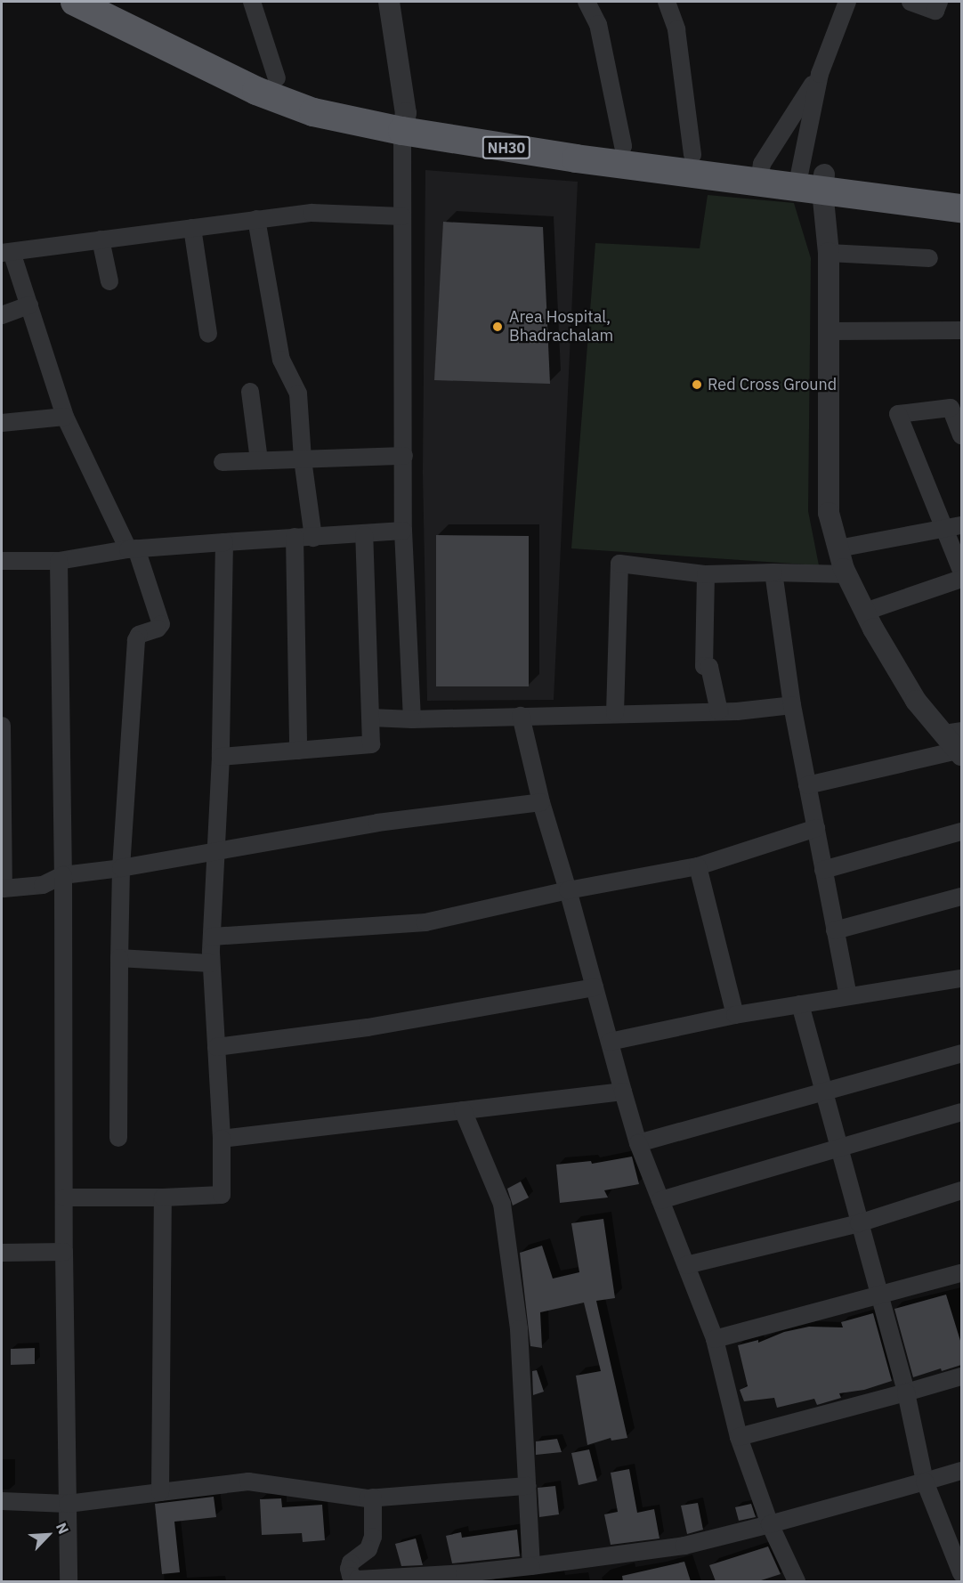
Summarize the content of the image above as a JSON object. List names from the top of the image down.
{
  "streets": {
    "highway": ["NH30"]
  },
  "places": ["Area Hospital, Bhadrachalam", "Red Cross Ground"],
  "north": "top right"
}
